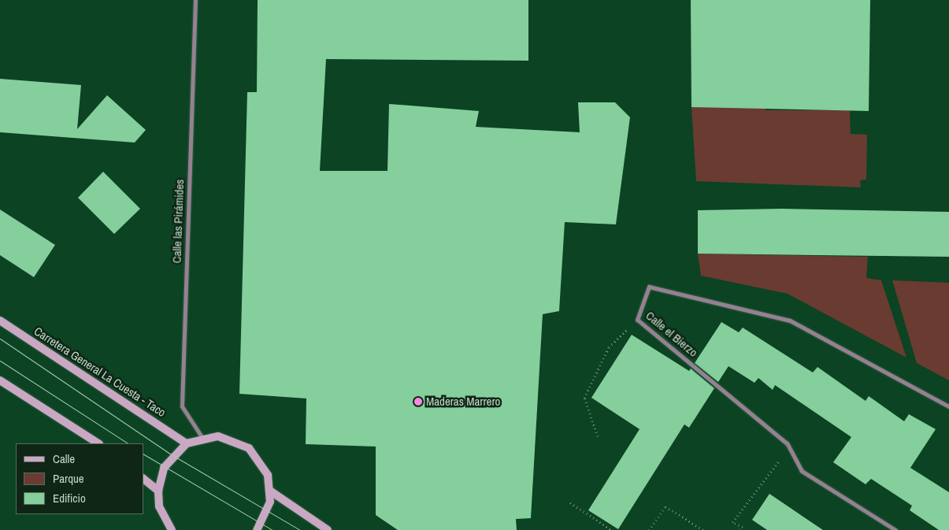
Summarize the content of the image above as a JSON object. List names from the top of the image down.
{
  "streets": {
    "main road": ["Carretera General La Cuesta - Taco"],
    "street": ["Calle las Pirámides", "Calle el Bierzo"]
  },
  "places": ["Maderas Marrero"],
  "legend": ["Calle", "Parque", "Edificio"]
}
